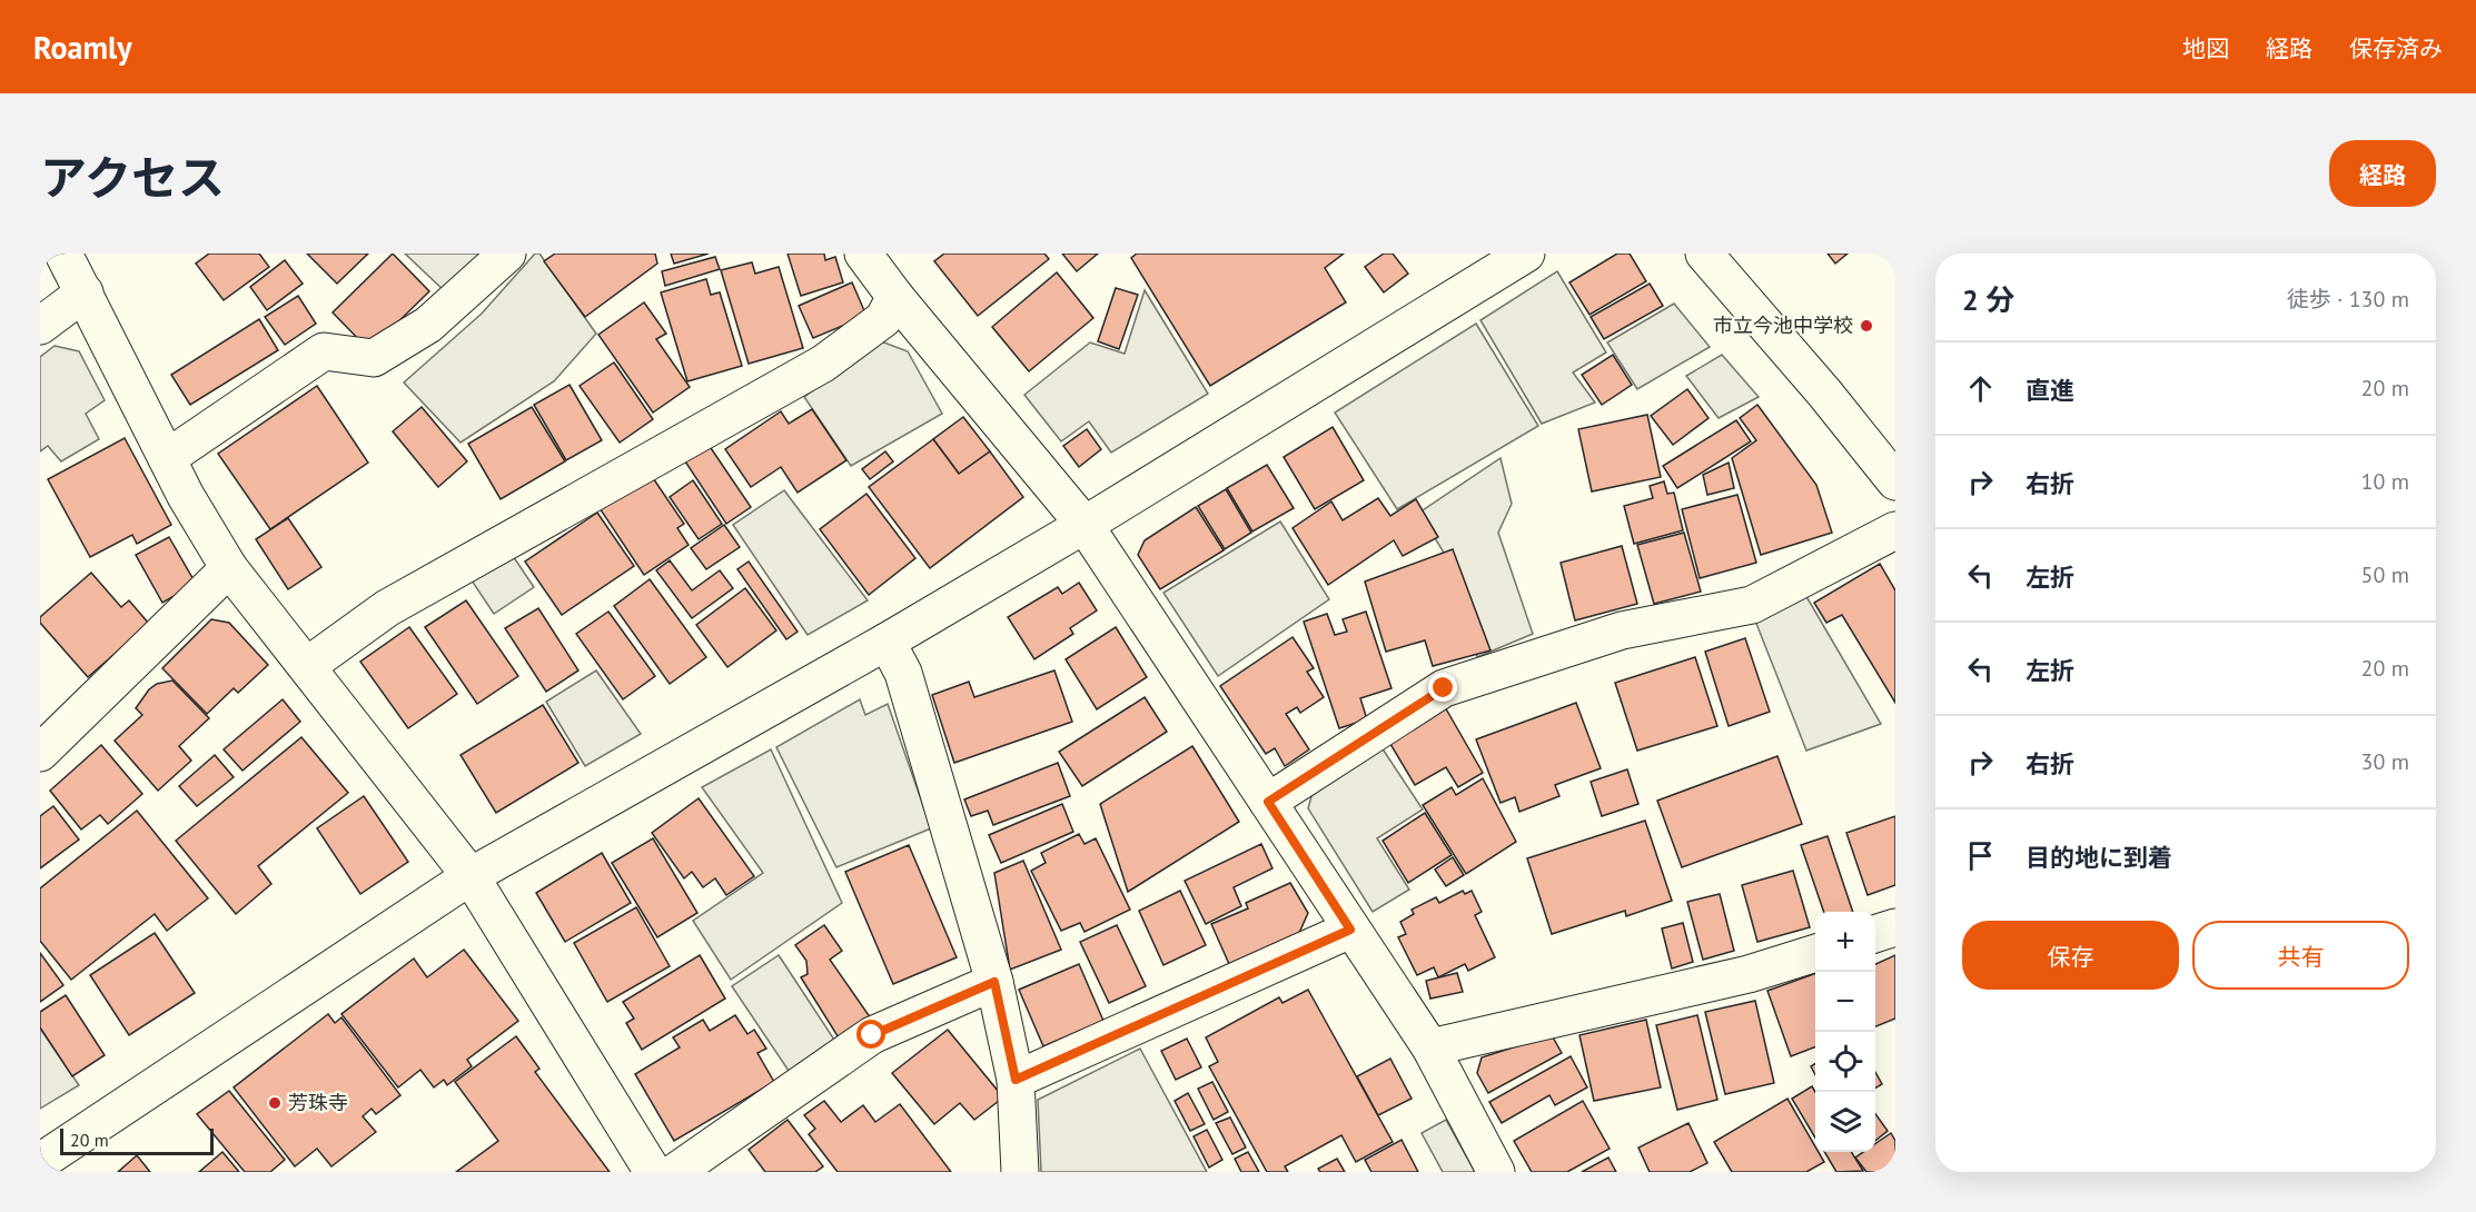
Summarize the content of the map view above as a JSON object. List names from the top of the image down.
{
  "places": ["市立今池中学校", "芳珠寺"],
  "scale_bar": "20 m",
  "page": {
    "header": "Roamly",
    "nav": ["地図", "経路", "保存済み"],
    "title": "アクセス",
    "buttons": [
      "経路",
      ["保存", "共有"]
    ],
    "heading": ["2 分", "徒歩 · 130 m"],
    "list": [
      ["直進", "20 m"],
      ["右折", "10 m"],
      ["左折", "50 m"],
      ["左折", "20 m"],
      ["右折", "30 m"],
      "目的地に到着"
    ],
    "map_buttons": ["+", "−"],
    "scale": "20 m"
  }
}
